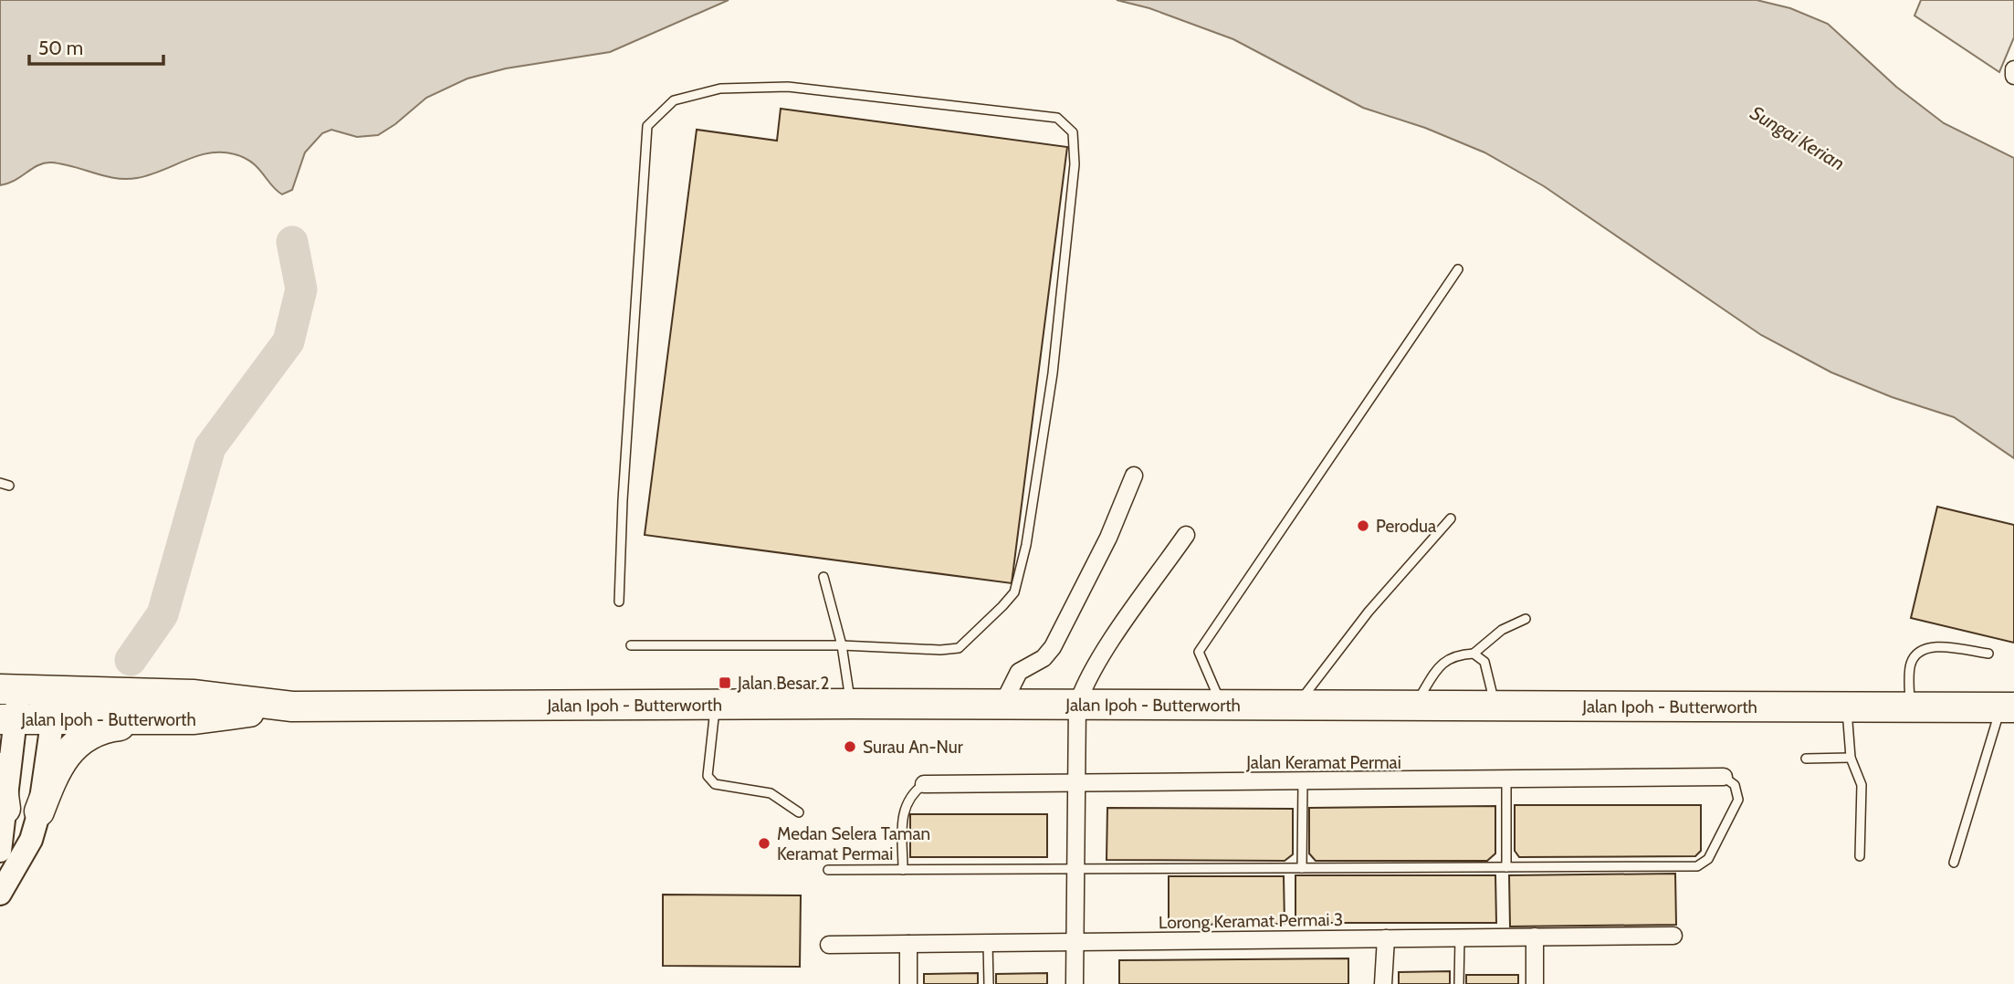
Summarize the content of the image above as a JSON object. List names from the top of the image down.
{
  "streets": {
    "highway": ["Jalan Ipoh - Butterworth"],
    "street": ["Jalan Keramat Permai", "Lorong Keramat Permai 3"]
  },
  "water": ["Sungai Kerian"],
  "places": {
    "other": ["Perodua", "Surau An-Nur", "Medan Selera Taman Keramat Permai"],
    "transit": ["Jalan Besar 2"]
  },
  "scale_bar": "50 m"
}
